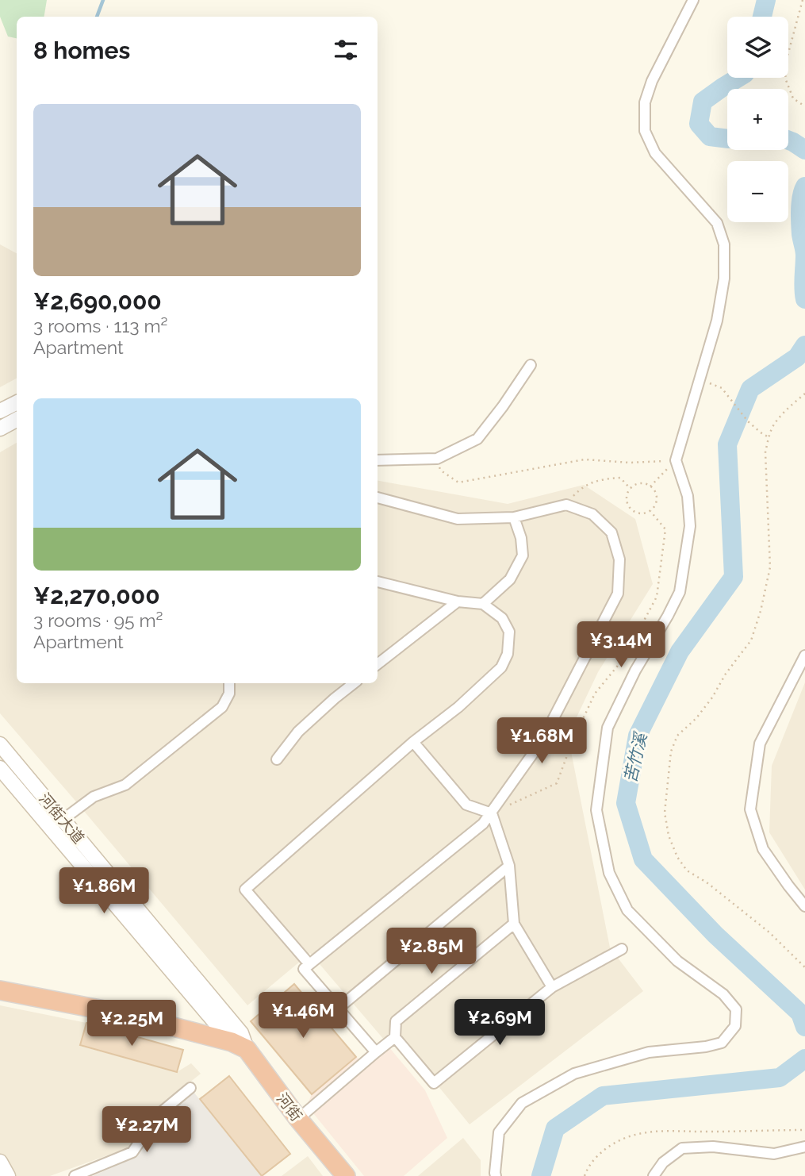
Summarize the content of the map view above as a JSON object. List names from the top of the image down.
{
  "streets": {
    "highway": ["河街"],
    "main road": ["河街大道"]
  },
  "crossings": [
    ["河街大道", "河街"]
  ],
  "water": ["苦竹溪"],
  "page": {
    "map_buttons": ["+", "−"],
    "heading": "8 homes",
    "list": [
      {
        "name": "¥2,690,000",
        "note": "3 rooms · 113 m² · Apartment"
      },
      {
        "name": "¥2,270,000",
        "note": "3 rooms · 95 m² · Apartment"
      }
    ],
    "price": [
      "¥3.14M",
      "¥1.68M",
      "¥1.86M",
      "¥2.85M",
      "¥1.46M",
      "¥2.69M",
      "¥2.25M",
      "¥2.27M"
    ]
  }
}
